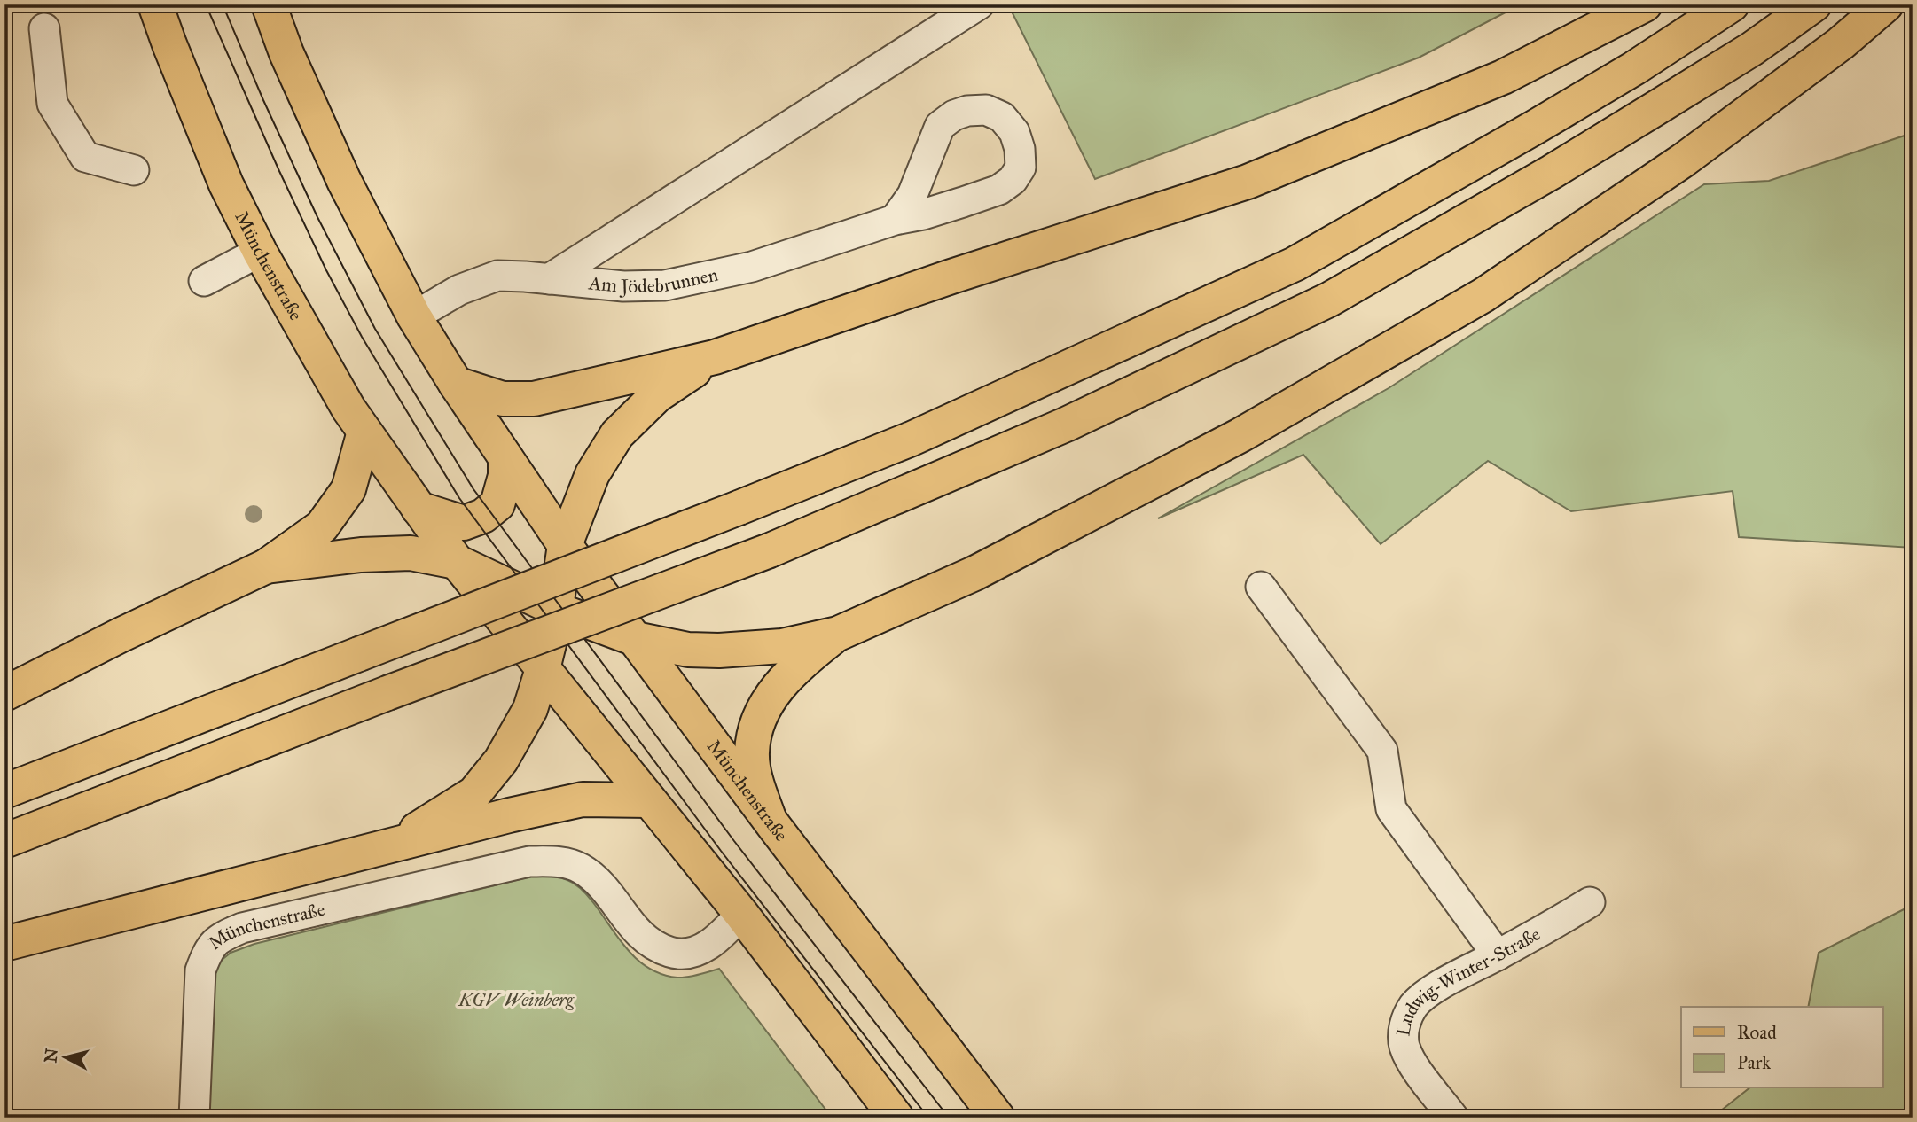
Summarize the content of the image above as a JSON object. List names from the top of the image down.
{
  "streets": {
    "main road": ["Münchenstraße"],
    "street": ["Am Jödebrunnen", "Ludwig-Winter-Straße"]
  },
  "crossings": [
    ["Münchenstraße", "Am Jödebrunnen"]
  ],
  "parks": ["KGV Weinberg"],
  "legend": ["Road", "Park"],
  "north": "left"
}
